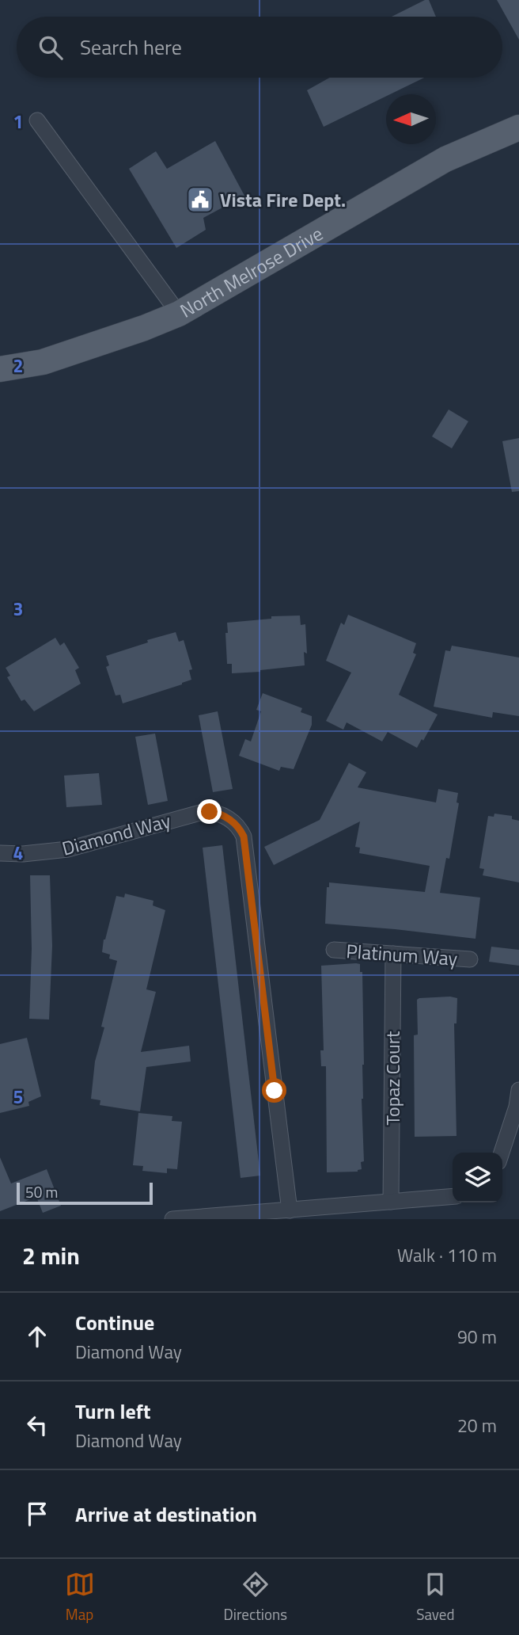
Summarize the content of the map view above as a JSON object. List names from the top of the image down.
{
  "streets": {
    "main road": ["North Melrose Drive"],
    "street": ["Diamond Way", "Platinum Way", "Topaz Court"]
  },
  "crossings": [
    ["Platinum Way", "Topaz Court"]
  ],
  "places": {
    "public building": ["Vista Fire Dept."]
  },
  "scale_bar": "50 m",
  "north": "left",
  "page": {
    "search": "Search here",
    "scale": "50 m",
    "heading": ["2 min", "Walk · 110 m"],
    "list": [
      ["Continue", "Diamond Way", "90 m"],
      ["Turn left", "Diamond Way", "20 m"],
      "Arrive at destination"
    ],
    "nav": ["Map", "Directions", "Saved"]
  },
  "grid": {
    "rows": [
      "1",
      "2",
      "3",
      "4",
      "5"
    ]
  }
}
